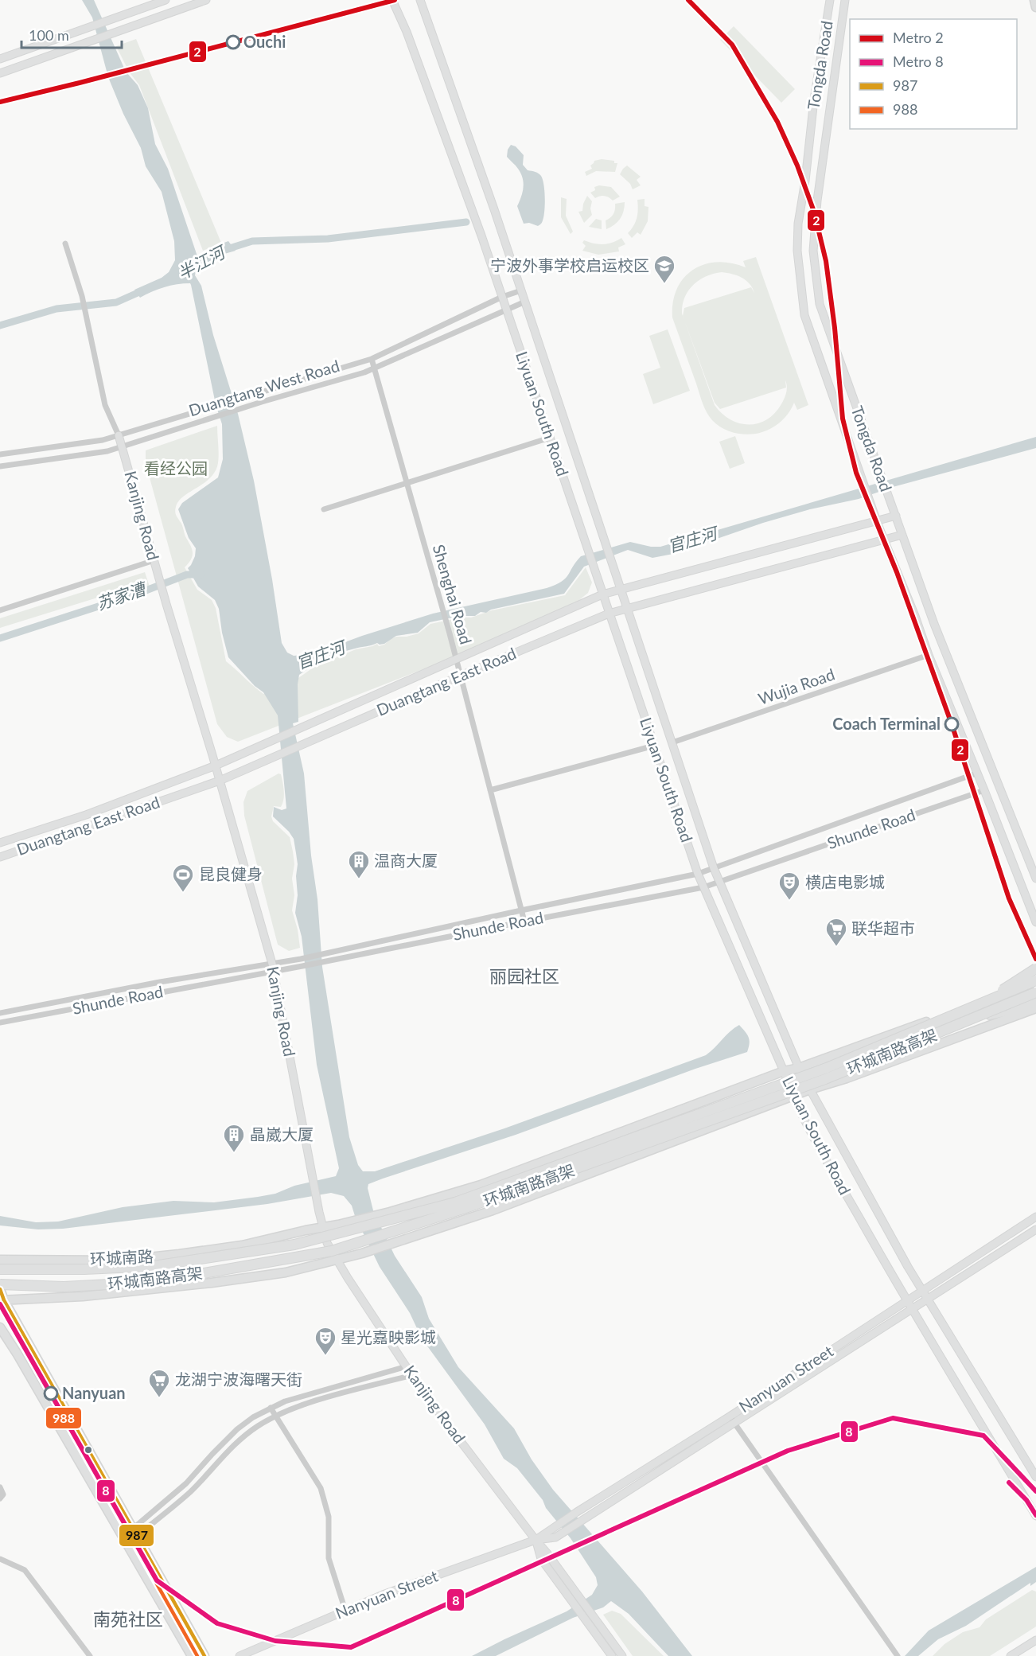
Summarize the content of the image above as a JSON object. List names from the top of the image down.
{
  "streets": {
    "highway": ["环城南路高架"],
    "main road": [
      "Tongda Road",
      "Liyuan South Road",
      "Kanjing Road",
      "Duangtang East Road",
      "环城南路",
      "Nanyuan Street"
    ],
    "street": [
      "Duangtang West Road",
      "Shenghai Road",
      "Wujia Road",
      "Shunde Road"
    ]
  },
  "crossings": [
    ["Tongda Road", "Duangtang East Road"],
    ["Duangtang West Road", "Liyuan South Road"],
    ["Duangtang West Road", "Kanjing Road"],
    ["Duangtang West Road", "Shenghai Road"],
    ["Liyuan South Road", "Duangtang East Road"],
    ["Liyuan South Road", "Wujia Road"],
    ["Liyuan South Road", "Shunde Road"],
    ["Liyuan South Road", "环城南路"],
    ["Liyuan South Road", "Nanyuan Street"],
    ["Kanjing Road", "Duangtang East Road"],
    ["Kanjing Road", "Shunde Road"],
    ["Kanjing Road", "环城南路"],
    ["Kanjing Road", "Nanyuan Street"],
    ["Shenghai Road", "Duangtang East Road"],
    ["Shenghai Road", "Shunde Road"]
  ],
  "districts": ["丽园社区", "南苑社区"],
  "water": ["半江河", "官庄河", "苏家漕"],
  "parks": ["看经公园"],
  "places": {
    "other": ["Ouchi", "Coach Terminal", "Nanyuan"],
    "school or university": ["宁波外事学校启运校区"],
    "building": ["温商大厦", "晶崴大厦"],
    "sports": ["昆良健身"],
    "theatre": ["横店电影城", "星光嘉映影城"],
    "supermarket": ["联华超市", "龙湖宁波海曙天街"]
  },
  "lines": [
    "metro line 2",
    "transit line 987",
    "metro line 8",
    "transit line 988"
  ],
  "legend": [
    "Metro 2",
    "Metro 8",
    "987",
    "988"
  ],
  "scale_bar": "100 m"
}
